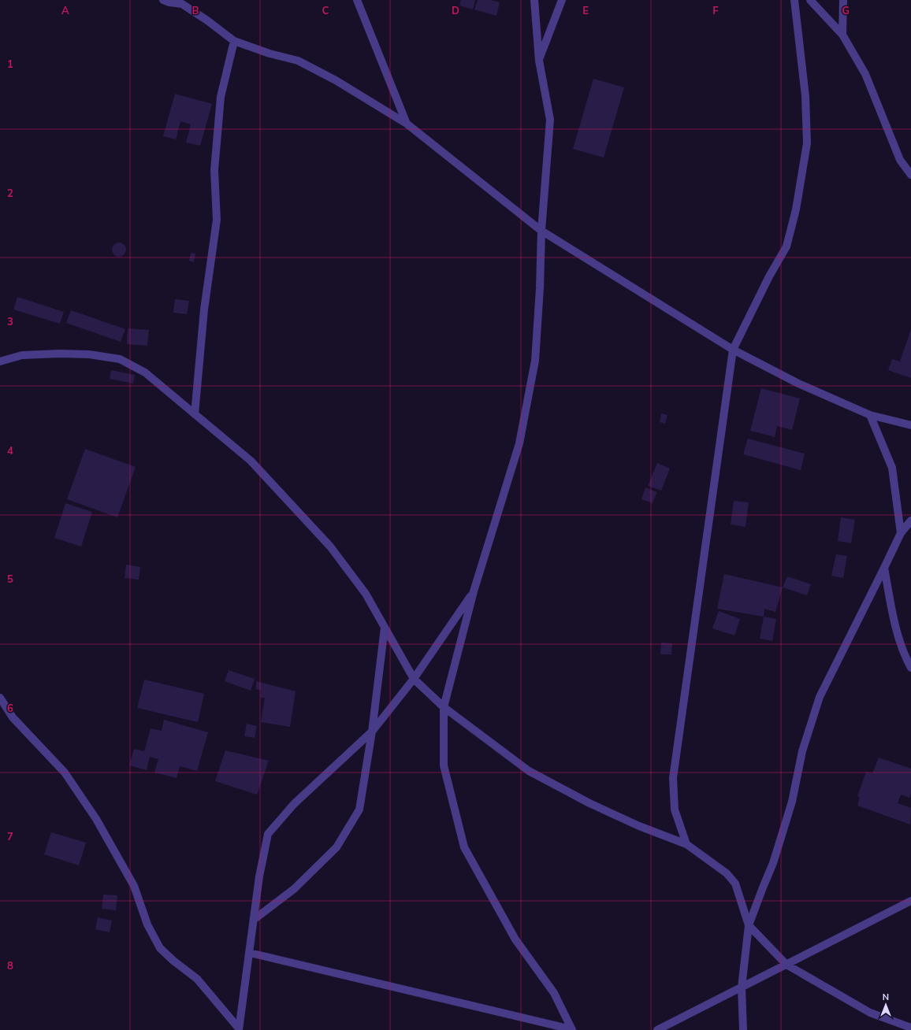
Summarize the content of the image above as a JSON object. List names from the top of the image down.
{
  "north": "top",
  "grid": {
    "columns": [
      "A",
      "B",
      "C",
      "D",
      "E",
      "F",
      "G"
    ],
    "rows": [
      "1",
      "2",
      "3",
      "4",
      "5",
      "6",
      "7",
      "8"
    ]
  }
}
